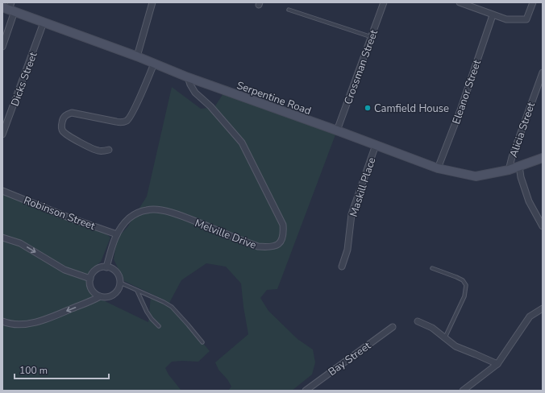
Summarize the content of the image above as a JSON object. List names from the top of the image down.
{
  "streets": {
    "street": [
      "Crossman Street",
      "Dicks Street",
      "Eleanor Street",
      "Serpentine Road",
      "Alicia Street",
      "Maskill Place",
      "Robinson Street",
      "Melville Drive",
      "Bay Street"
    ]
  },
  "crossings": [
    ["Crossman Street", "Serpentine Road"],
    ["Dicks Street", "Serpentine Road"],
    ["Eleanor Street", "Serpentine Road"],
    ["Serpentine Road", "Alicia Street"],
    ["Serpentine Road", "Maskill Place"],
    ["Serpentine Road", "Melville Drive"],
    ["Robinson Street", "Melville Drive"]
  ],
  "places": ["Camfield House"],
  "scale_bar": "100 m"
}
